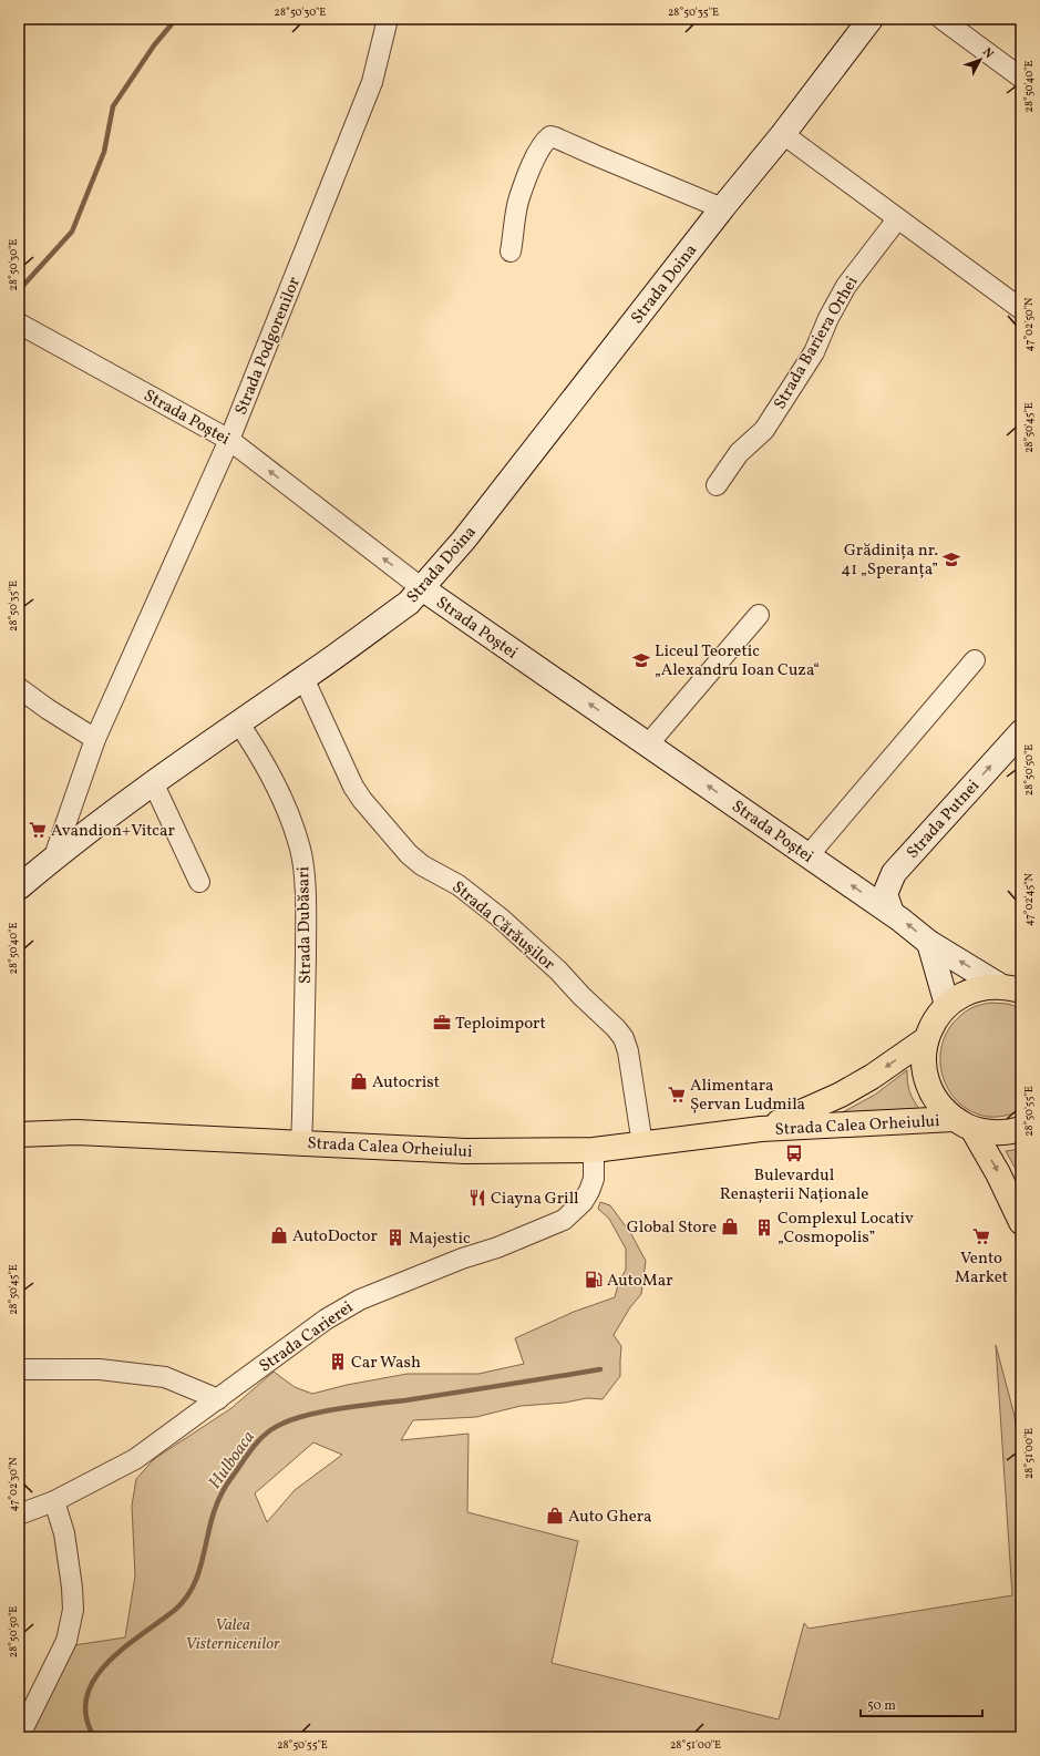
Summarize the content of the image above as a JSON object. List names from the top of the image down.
{
  "streets": {
    "main road": [
      "Strada Doina",
      "Strada Poștei",
      "Strada Putnei",
      "Strada Calea Orheiului"
    ],
    "street": [
      "Strada Bariera Orhei",
      "Strada Podgorenilor",
      "Strada Dubăsari",
      "Strada Cărăușilor",
      "Strada Carierei"
    ]
  },
  "crossings": [
    ["Strada Doina", "Strada Podgorenilor"],
    ["Strada Doina", "Strada Poștei"],
    ["Strada Doina", "Strada Dubăsari"],
    ["Strada Doina", "Strada Cărăușilor"],
    ["Strada Podgorenilor", "Strada Poștei"],
    ["Strada Poștei", "Strada Putnei"],
    ["Strada Dubăsari", "Strada Calea Orheiului"],
    ["Strada Cărăușilor", "Strada Calea Orheiului"],
    ["Strada Calea Orheiului", "Strada Carierei"]
  ],
  "one_way": ["Strada Poștei", "Strada Putnei"],
  "water": ["Hulboaca"],
  "parks": ["Valea Visternicenilor"],
  "places": {
    "school or university": ["Grădinița nr. 41 „Speranța”", "Liceul Teoretic „Alexandru Ioan Cuza“"],
    "supermarket": ["Avandion+Vitcar", "Alimentara Șervan Ludmila", "Vento Market"],
    "office": ["Teploimport"],
    "shop": [
      "Autocrist",
      "Global Store",
      "AutoDoctor",
      "Auto Ghera"
    ],
    "bus stop": ["Bulevardul Renașterii Naționale"],
    "restaurant": ["Ciayna Grill"],
    "building": ["Complexul Locativ „Cosmopolis”", "Majestic", "Car Wash"],
    "fuel station": ["AutoMar"]
  },
  "scale_bar": "50 m",
  "north": "top right",
  "coordinates": [
    "28°50'30\"E",
    "28°50'35\"E",
    "28°50'40\"E",
    "47°02'50\"N",
    "28°50'45\"E",
    "28°50'50\"E",
    "47°02'45\"N",
    "28°50'55\"E",
    "28°51'00\"E",
    "47°02'30\"N"
  ]
}
